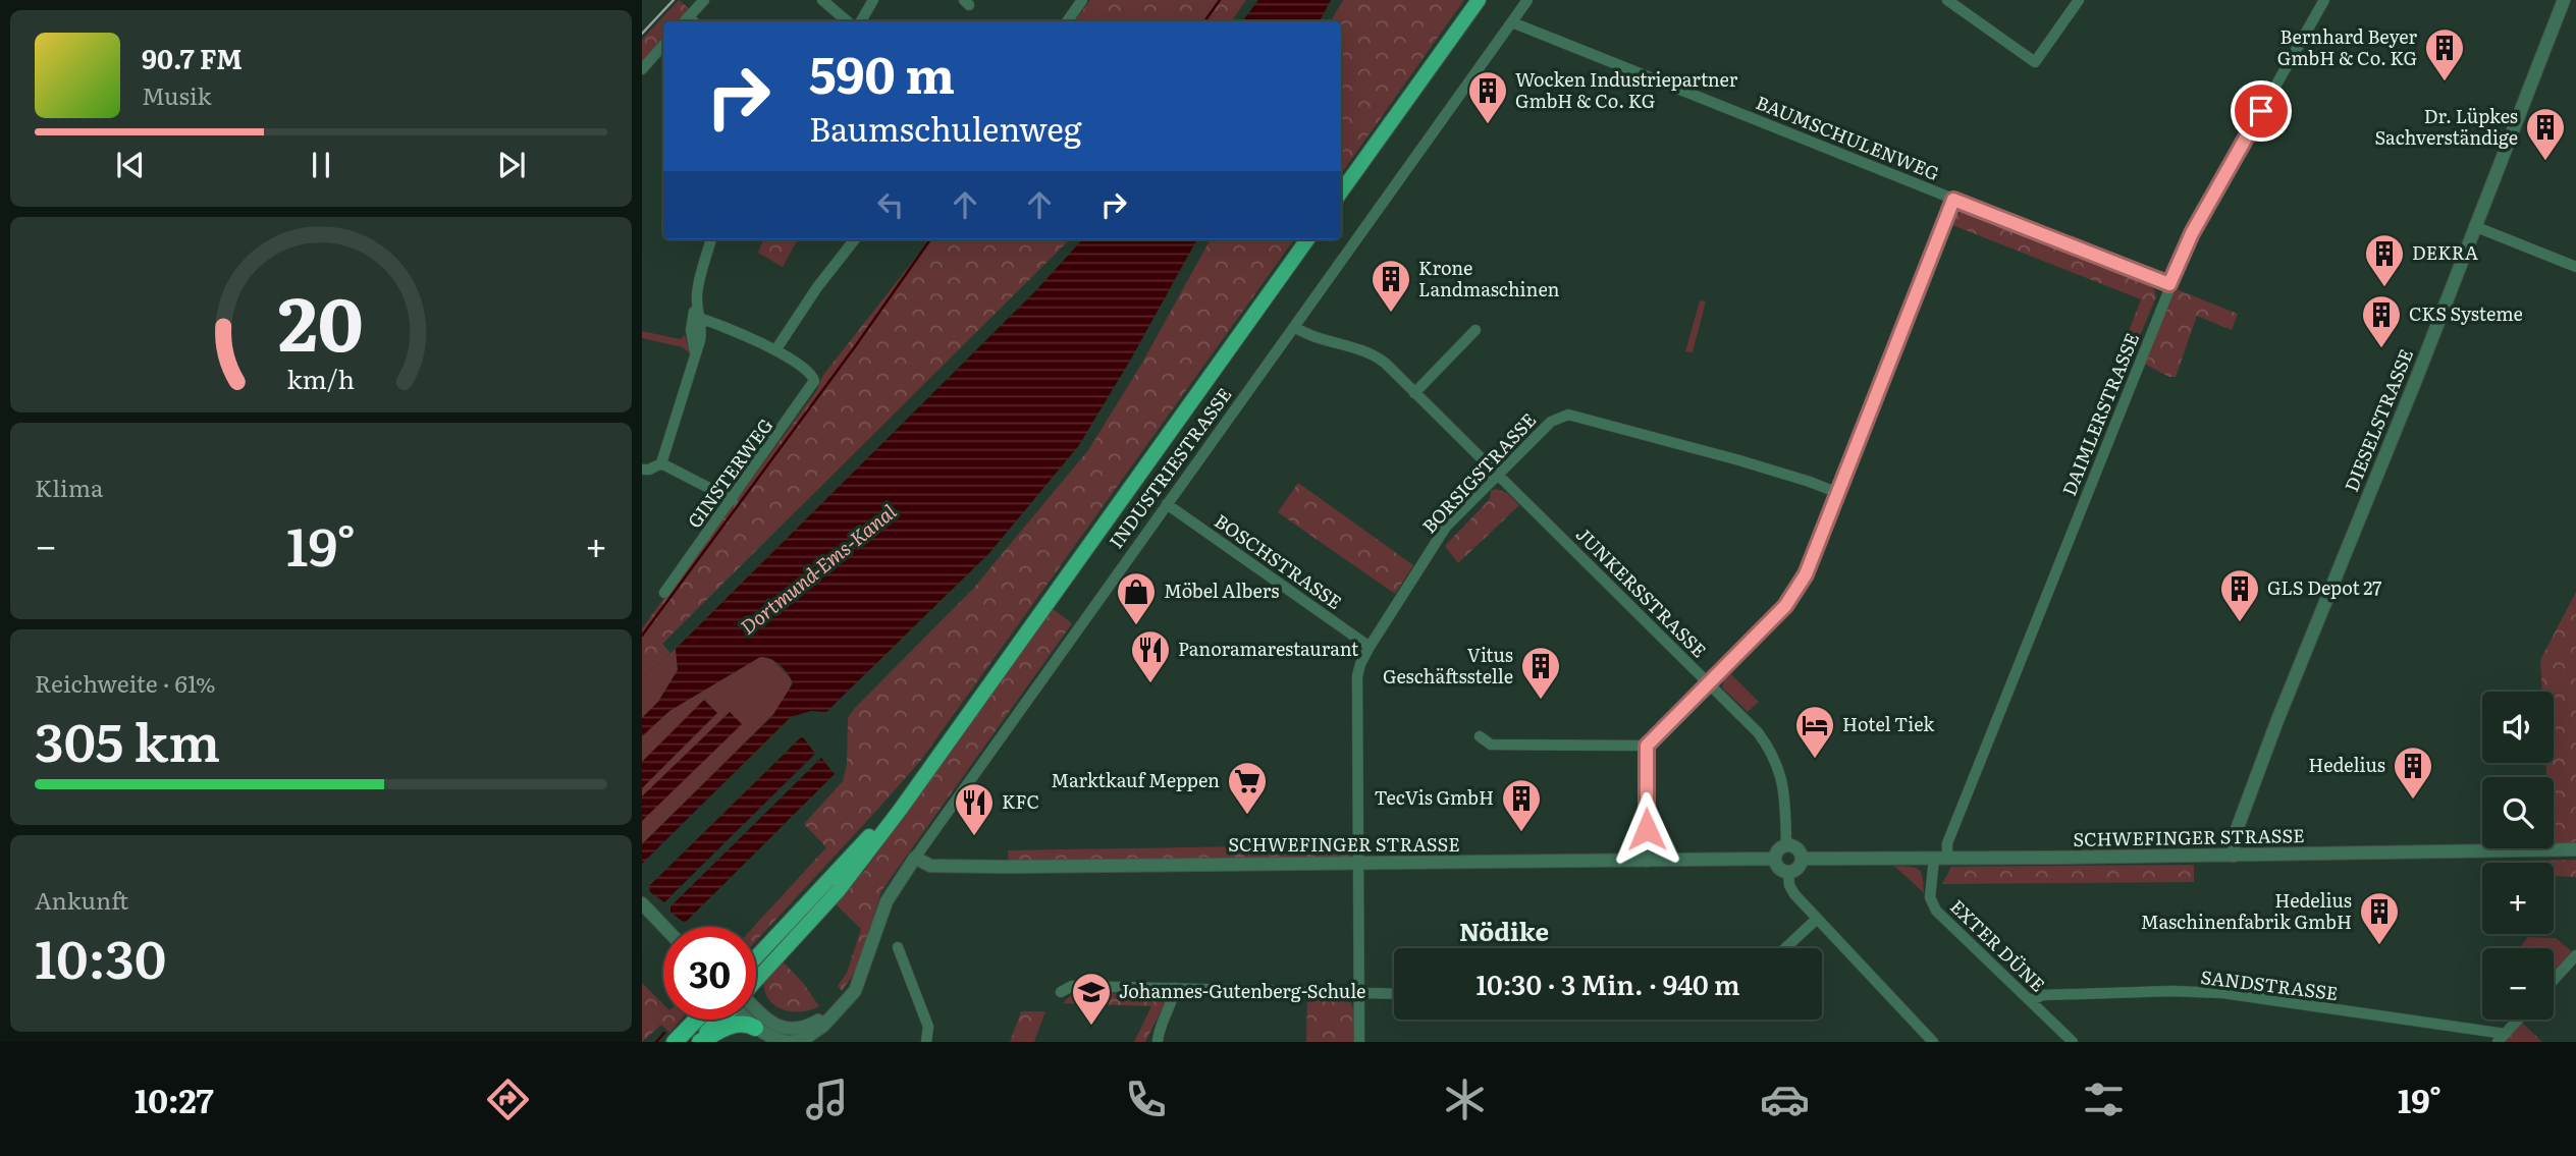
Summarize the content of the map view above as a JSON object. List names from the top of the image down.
{
  "streets": {
    "street": [
      "BAUMSCHULENWEG",
      "DAIMLERSTRASSE",
      "DIESELSTRASSE",
      "INDUSTRIESTRASSE",
      "GINSTERWEG",
      "BORSIGSTRASSE",
      "BOSCHSTRASSE",
      "JUNKERSSTRASSE",
      "SCHWEFINGER STRASSE",
      "EXTER DÜNE",
      "SANDSTRASSE"
    ]
  },
  "crossings": [
    ["BAUMSCHULENWEG", "DAIMLERSTRASSE"],
    ["BAUMSCHULENWEG", "INDUSTRIESTRASSE"],
    ["DAIMLERSTRASSE", "SCHWEFINGER STRASSE"],
    ["DAIMLERSTRASSE", "EXTER DÜNE"],
    ["DIESELSTRASSE", "SCHWEFINGER STRASSE"],
    ["INDUSTRIESTRASSE", "BOSCHSTRASSE"],
    ["INDUSTRIESTRASSE", "JUNKERSSTRASSE"],
    ["INDUSTRIESTRASSE", "SCHWEFINGER STRASSE"],
    ["BORSIGSTRASSE", "BOSCHSTRASSE"],
    ["BORSIGSTRASSE", "JUNKERSSTRASSE"],
    ["BORSIGSTRASSE", "SCHWEFINGER STRASSE"],
    ["JUNKERSSTRASSE", "SCHWEFINGER STRASSE"],
    ["SCHWEFINGER STRASSE", "EXTER DÜNE"],
    ["EXTER DÜNE", "SANDSTRASSE"]
  ],
  "districts": ["Nödike"],
  "water": ["Dortmund-Ems-Kanal"],
  "places": {
    "building": [
      "Bernhard Beyer GmbH & Co. KG",
      "Wocken Industriepartner GmbH & Co. KG",
      "Dr. Lüpkes Sachverständige",
      "DEKRA",
      "Krone Landmaschinen",
      "CKS Systeme",
      "GLS Depot 27",
      "Vitus Geschäftsstelle",
      "Hedelius",
      "TecVis GmbH",
      "Hedelius Maschinenfabrik GmbH"
    ],
    "shop": ["Möbel Albers"],
    "restaurant": ["Panoramarestaurant", "KFC"],
    "hotel": ["Hotel Tiek"],
    "supermarket": ["Marktkauf Meppen"],
    "school or university": ["Johannes-Gutenberg-Schule"]
  },
  "page": {
    "turn": ["590 m", "Baumschulenweg"],
    "song": ["90.7 FM", "Musik"],
    "tile": [
      "Klima",
      ["Reichweite · 61%", "305 km"],
      ["Ankunft", "10:30"]
    ],
    "heat": ["−", "19°", "+"],
    "map_buttons": ["+", "−"],
    "limit": "30",
    "trip": "10:30 · 3 Min. · 940 m",
    "tabs": ["10:27", "19°"],
    "gauge": ["20", "km/h"]
  }
}
